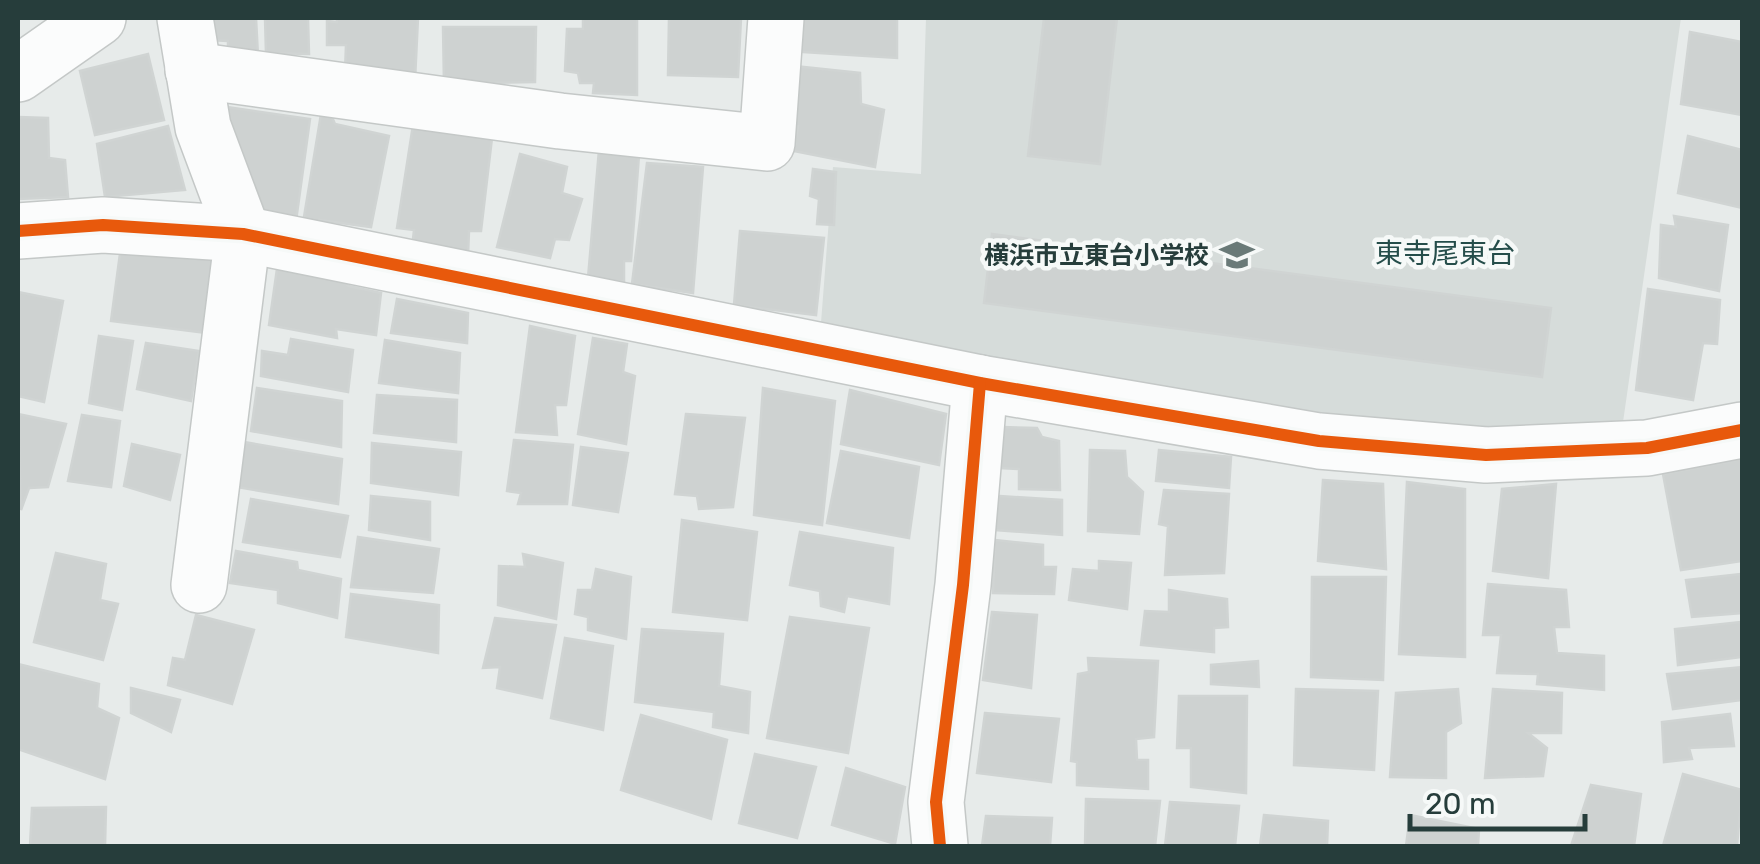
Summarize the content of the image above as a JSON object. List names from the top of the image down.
{
  "districts": ["東寺尾東台"],
  "places": {
    "school or university": ["横浜市立東台小学校"]
  },
  "scale_bar": "20 m"
}
